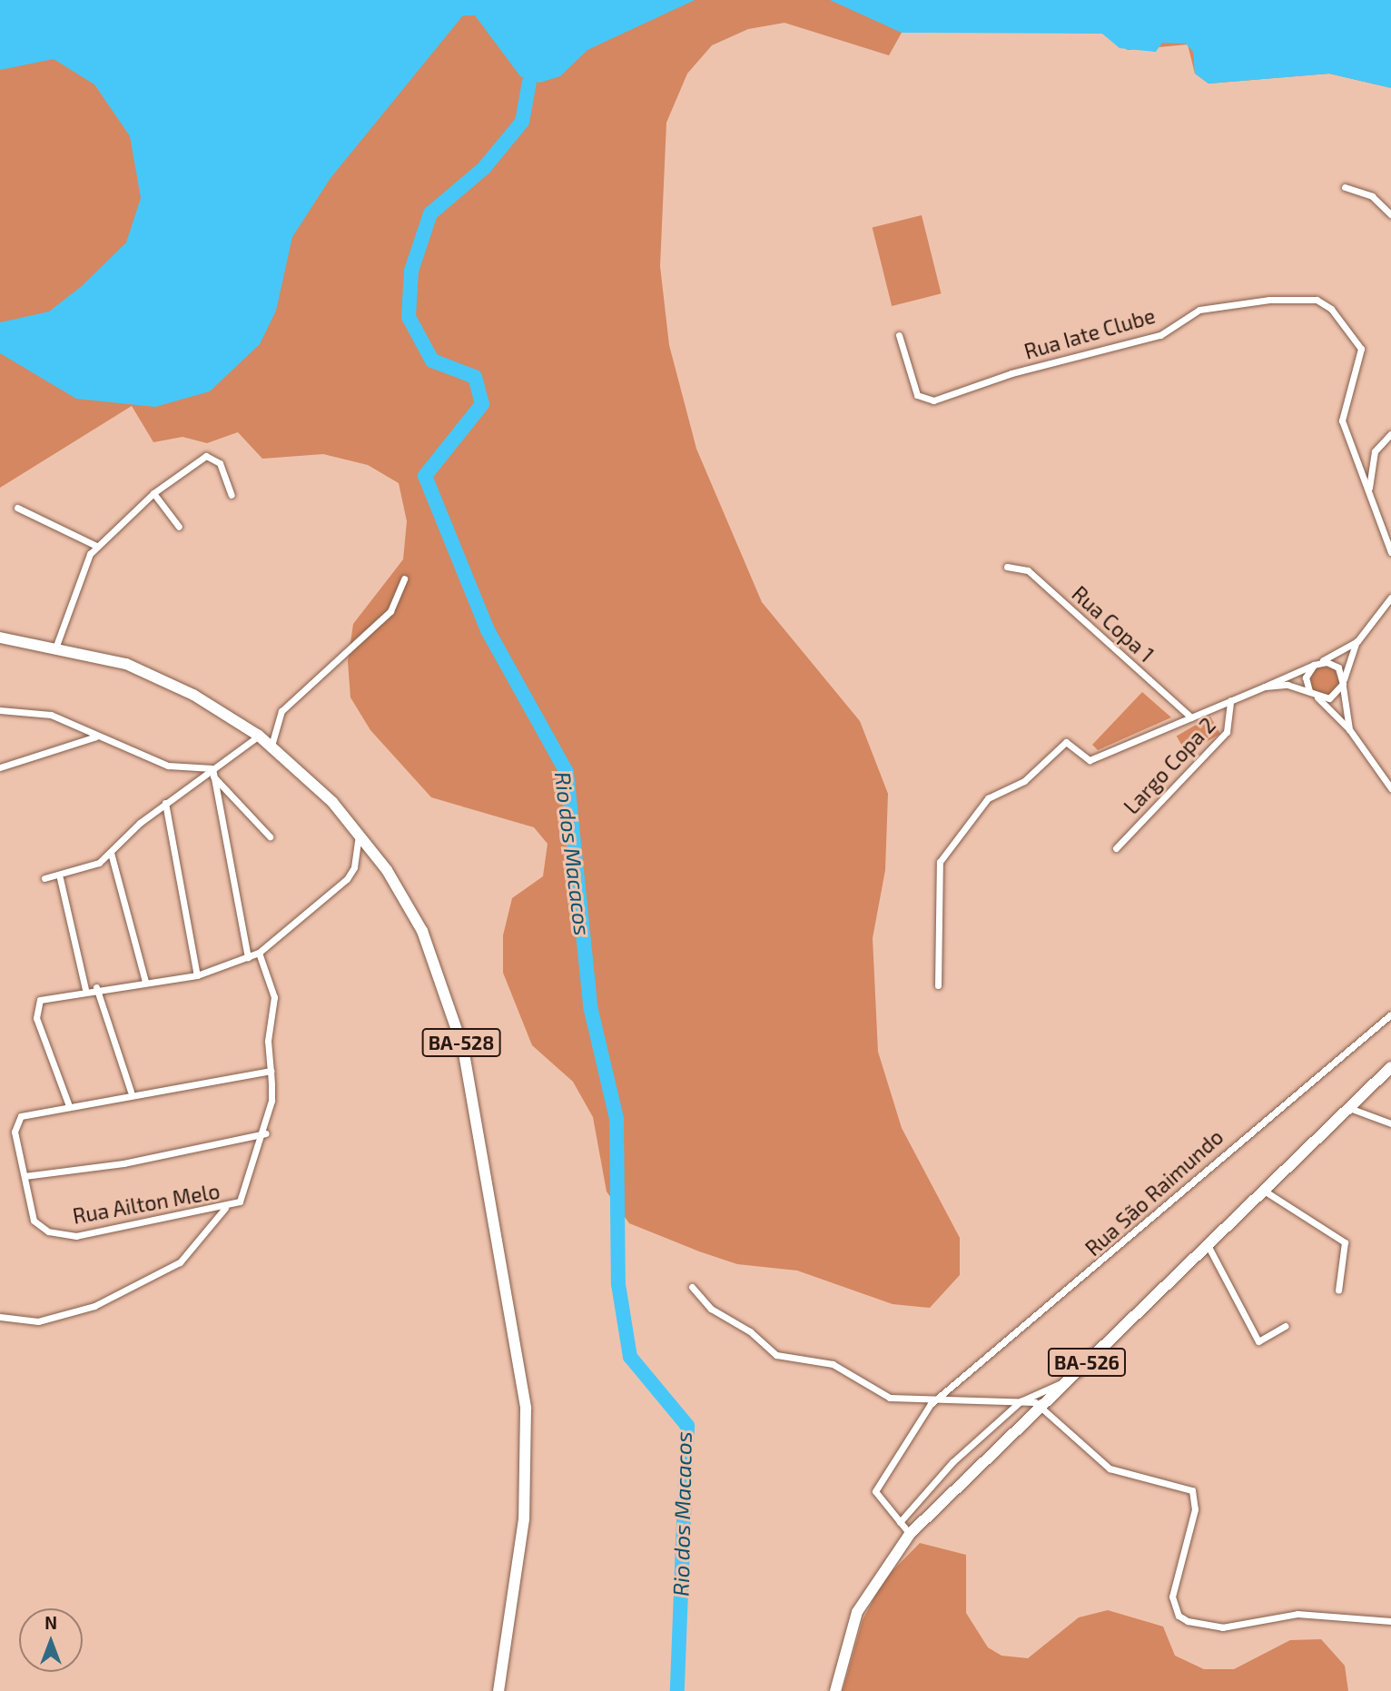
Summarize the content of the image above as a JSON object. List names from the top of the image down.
{
  "streets": {
    "main road": ["BA-528", "BA-526"],
    "street": [
      "Rua Iate Clube",
      "Rua Copa 1",
      "Largo Copa 2",
      "Rua São Raimundo",
      "Rua Ailton Melo"
    ]
  },
  "water": ["Rio dos Macacos"],
  "north": "top"
}
